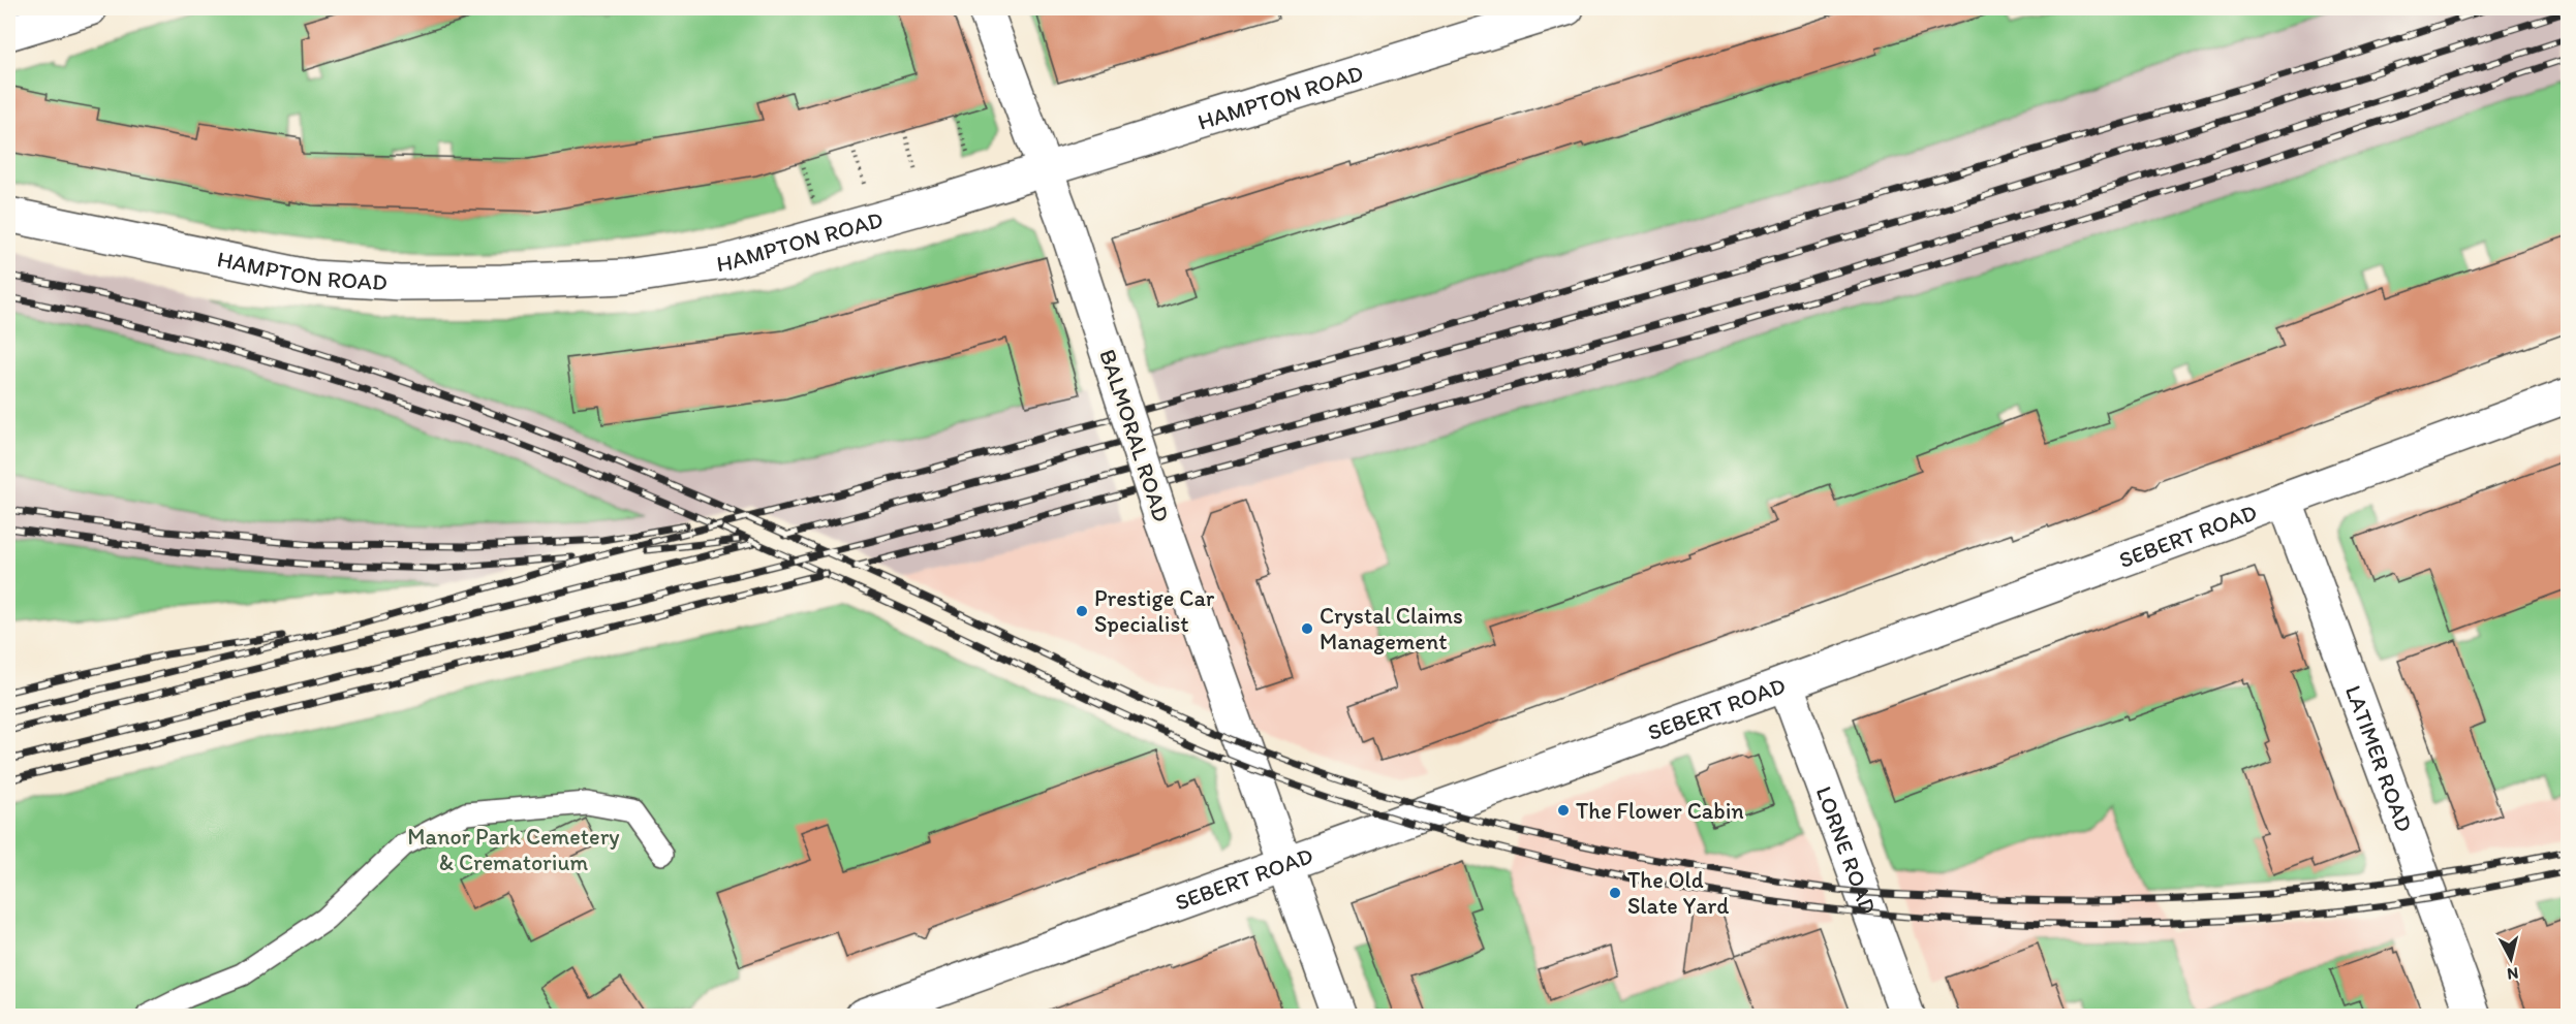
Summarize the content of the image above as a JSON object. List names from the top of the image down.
{
  "streets": {
    "street": [
      "HAMPTON ROAD",
      "BALMORAL ROAD",
      "SEBERT ROAD",
      "LATIMER ROAD",
      "LORNE ROAD"
    ]
  },
  "crossings": [
    ["HAMPTON ROAD", "BALMORAL ROAD"],
    ["BALMORAL ROAD", "SEBERT ROAD"],
    ["SEBERT ROAD", "LATIMER ROAD"],
    ["SEBERT ROAD", "LORNE ROAD"]
  ],
  "parks": ["Manor Park Cemetery & Crematorium"],
  "places": [
    "Prestige Car Specialist",
    "Crystal Claims Management",
    "The Flower Cabin",
    "The Old Slate Yard"
  ],
  "north": "bottom"
}
